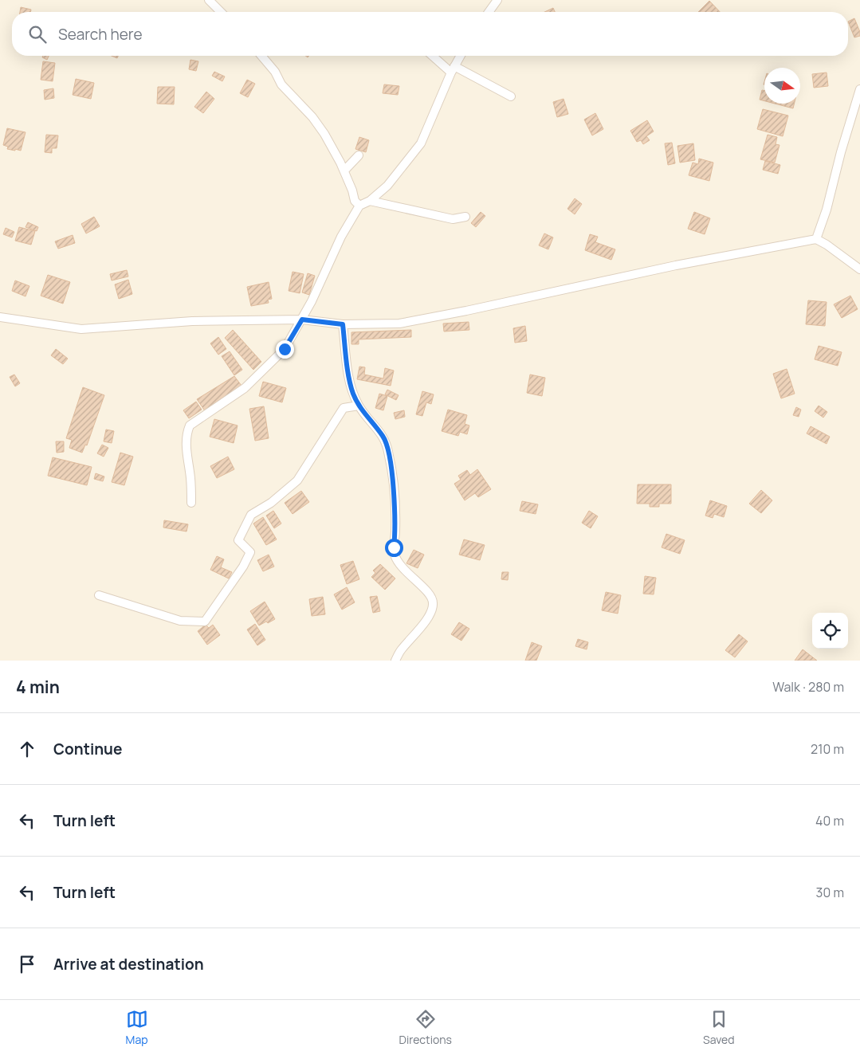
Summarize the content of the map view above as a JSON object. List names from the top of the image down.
{
  "north": "right",
  "page": {
    "search": "Search here",
    "heading": ["4 min", "Walk · 280 m"],
    "list": [
      ["Continue", "210 m"],
      ["Turn left", "40 m"],
      ["Turn left", "30 m"],
      "Arrive at destination"
    ],
    "nav": ["Map", "Directions", "Saved"]
  }
}
